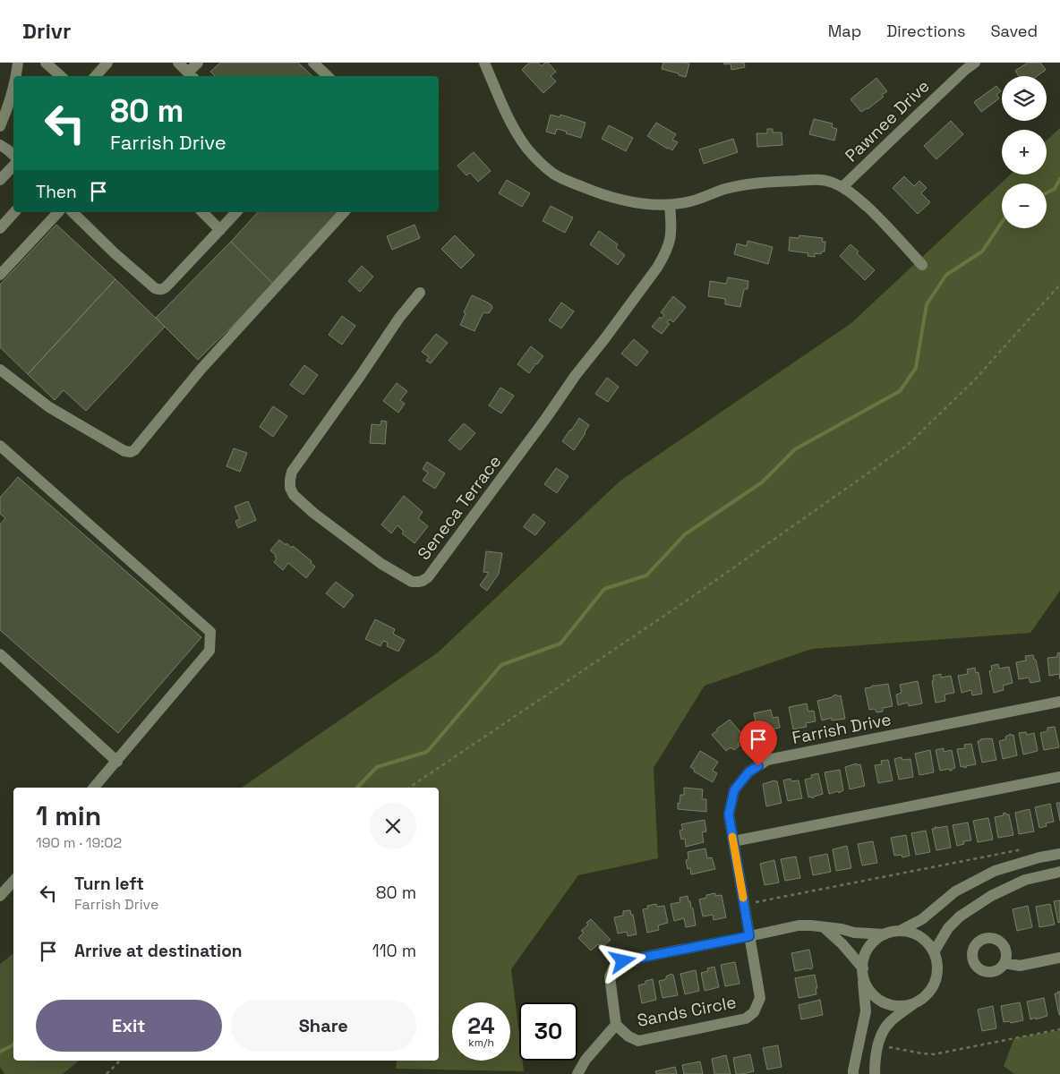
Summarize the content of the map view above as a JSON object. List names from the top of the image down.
{
  "streets": {
    "street": [
      "Pawnee Drive",
      "Seneca Terrace",
      "Farrish Drive",
      "Sands Circle"
    ]
  },
  "crossings": [
    ["Farrish Drive", "Sands Circle"]
  ],
  "page": {
    "header": "Drivr",
    "nav": ["Map", "Directions", "Saved"],
    "map_buttons": ["+", "−"],
    "turn": ["80 m", "Farrish Drive"],
    "then": "Then",
    "heading": ["1 min", "190 m · 19:02"],
    "list": [
      {
        "name": "Turn left",
        "note": "Farrish Drive",
        "value": "80 m"
      },
      {
        "name": "Arrive at destination",
        "value": "110 m"
      }
    ],
    "buttons": ["Exit", "Share"],
    "speed": "24 km/h",
    "limit": "30"
  }
}
